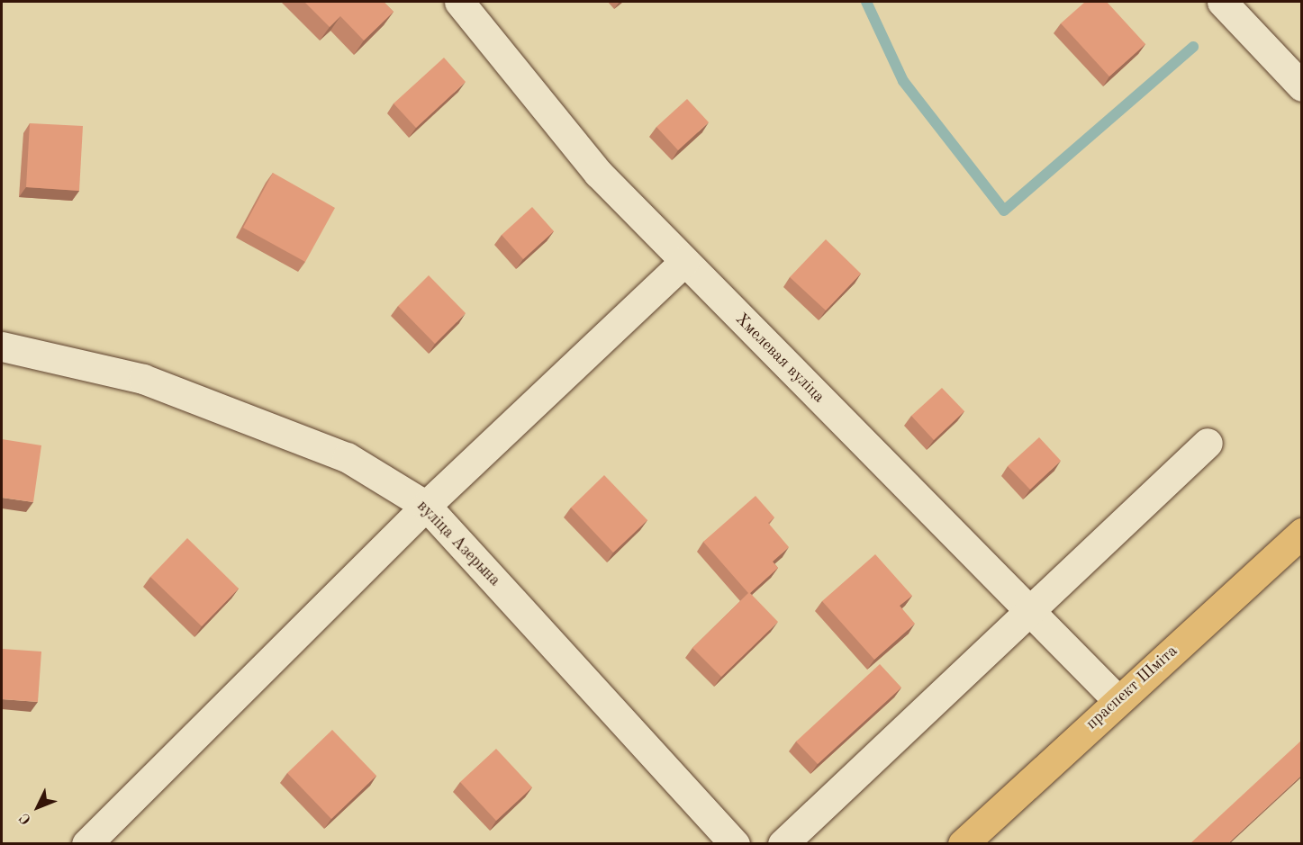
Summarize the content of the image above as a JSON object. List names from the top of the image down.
{
  "streets": {
    "main road": ["праспект Шміта"],
    "street": ["Хмелевая вуліца", "вуліца Азерына"]
  },
  "crossings": [
    ["Хмелевая вуліца", "праспект Шміта"]
  ],
  "north": "bottom left"
}
